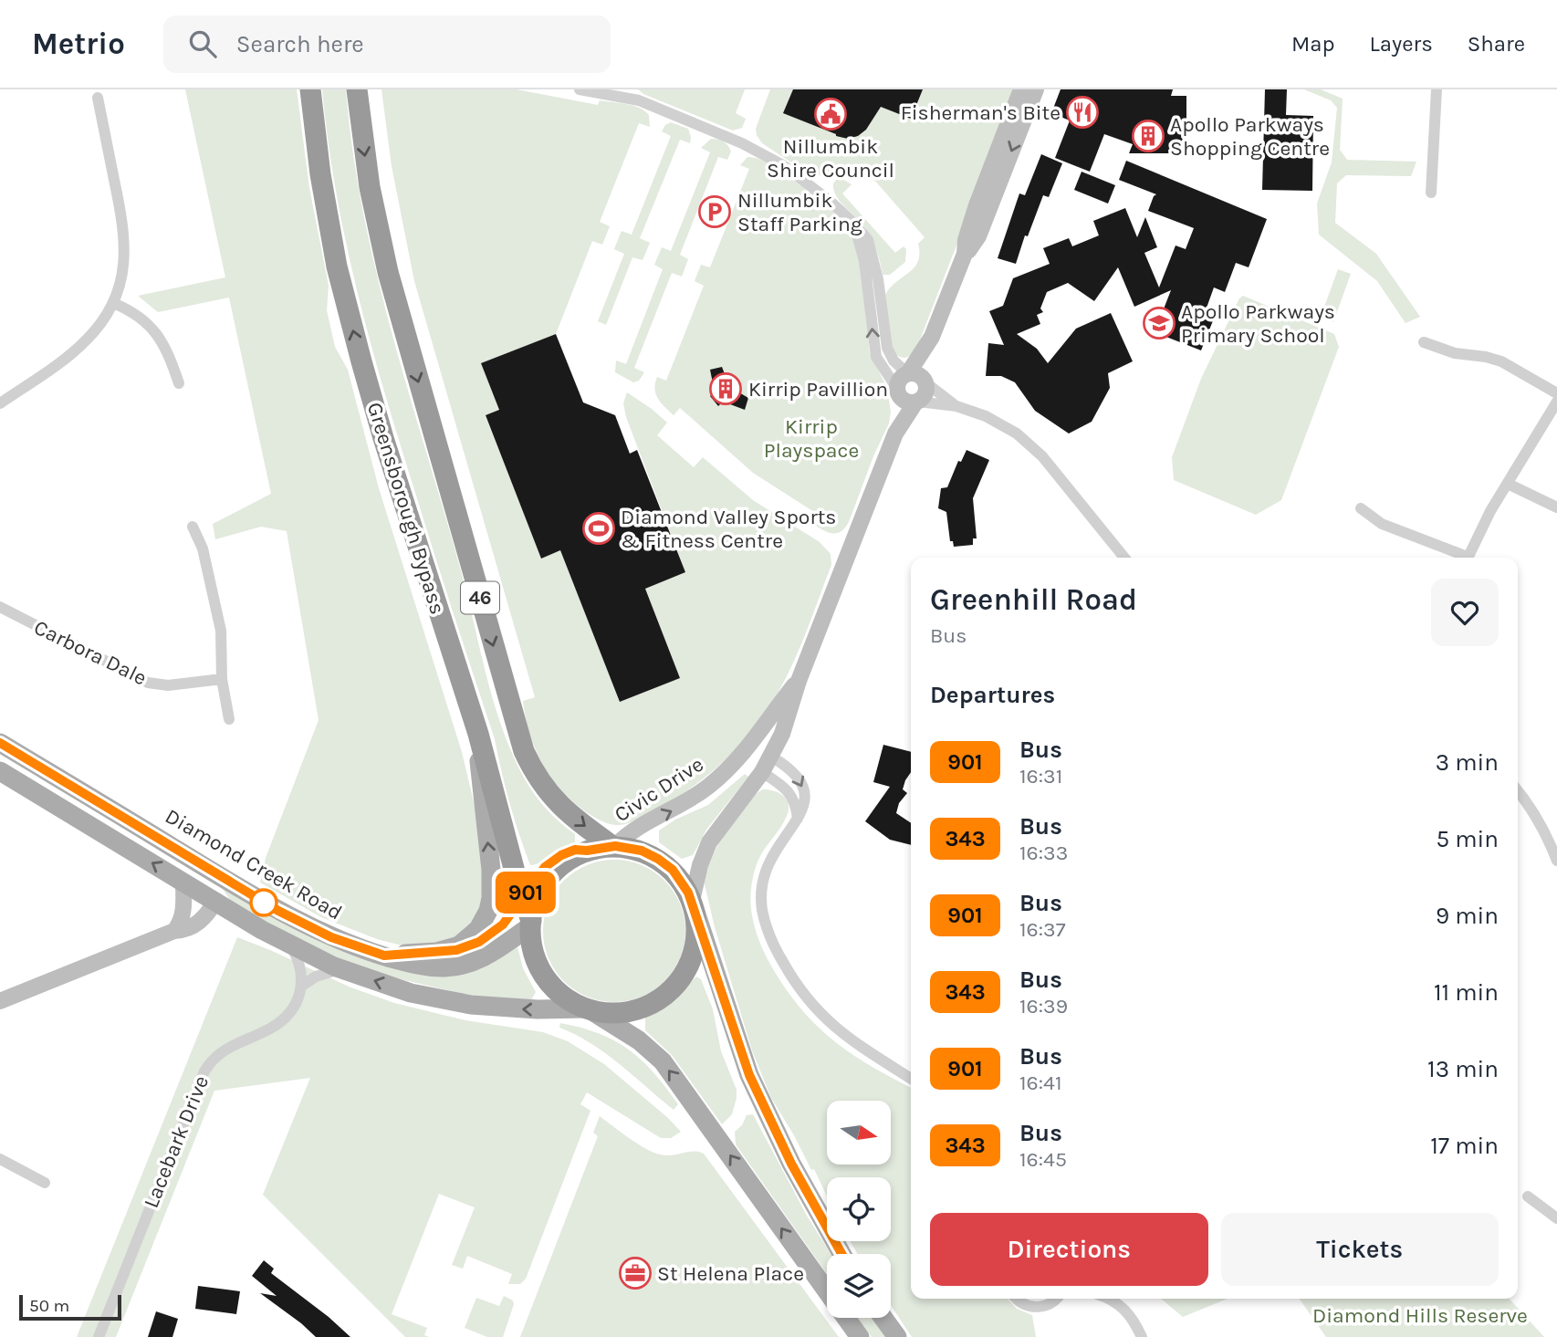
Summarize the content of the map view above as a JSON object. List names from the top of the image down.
{
  "streets": {
    "highway": ["Greensborough Bypass", "46"],
    "main road": ["Diamond Creek Road"],
    "street": ["Carbora Dale", "Civic Drive", "Lacebark Drive"]
  },
  "crossings": [
    ["Greensborough Bypass", "46"],
    ["Greensborough Bypass", "Civic Drive"],
    ["Greensborough Bypass", "Diamond Creek Road"],
    ["46", "Civic Drive"],
    ["46", "Diamond Creek Road"],
    ["Civic Drive", "Diamond Creek Road"]
  ],
  "parks": ["Kirrip Playspace", "Diamond Hills Reserve"],
  "places": {
    "restaurant": ["Fisherman's Bite"],
    "public building": ["Nillumbik Shire Council"],
    "building": ["Apollo Parkways Shopping Centre", "Kirrip Pavillion"],
    "parking": ["Nillumbik Staff Parking"],
    "school or university": ["Apollo Parkways Primary School"],
    "sports": ["Diamond Valley Sports & Fitness Centre"],
    "office": ["St Helena Place"]
  },
  "lines": ["bus line 901"],
  "scale_bar": "50 m",
  "north": "right",
  "page": {
    "header": "Metrio",
    "search": "Search here",
    "nav": ["Map", "Layers", "Share"],
    "on_map": "901",
    "heading": [
      ["Greenhill Road", "Bus"],
      "Departures"
    ],
    "list": [
      {
        "mark": "901",
        "name": "Bus",
        "note": "16:31",
        "value": "3 min"
      },
      {
        "mark": "343",
        "name": "Bus",
        "note": "16:33",
        "value": "5 min"
      },
      {
        "mark": "901",
        "name": "Bus",
        "note": "16:37",
        "value": "9 min"
      },
      {
        "mark": "343",
        "name": "Bus",
        "note": "16:39",
        "value": "11 min"
      },
      {
        "mark": "901",
        "name": "Bus",
        "note": "16:41",
        "value": "13 min"
      },
      {
        "mark": "343",
        "name": "Bus",
        "note": "16:45",
        "value": "17 min"
      }
    ],
    "buttons": ["Directions", "Tickets"],
    "scale": "50 m"
  }
}
